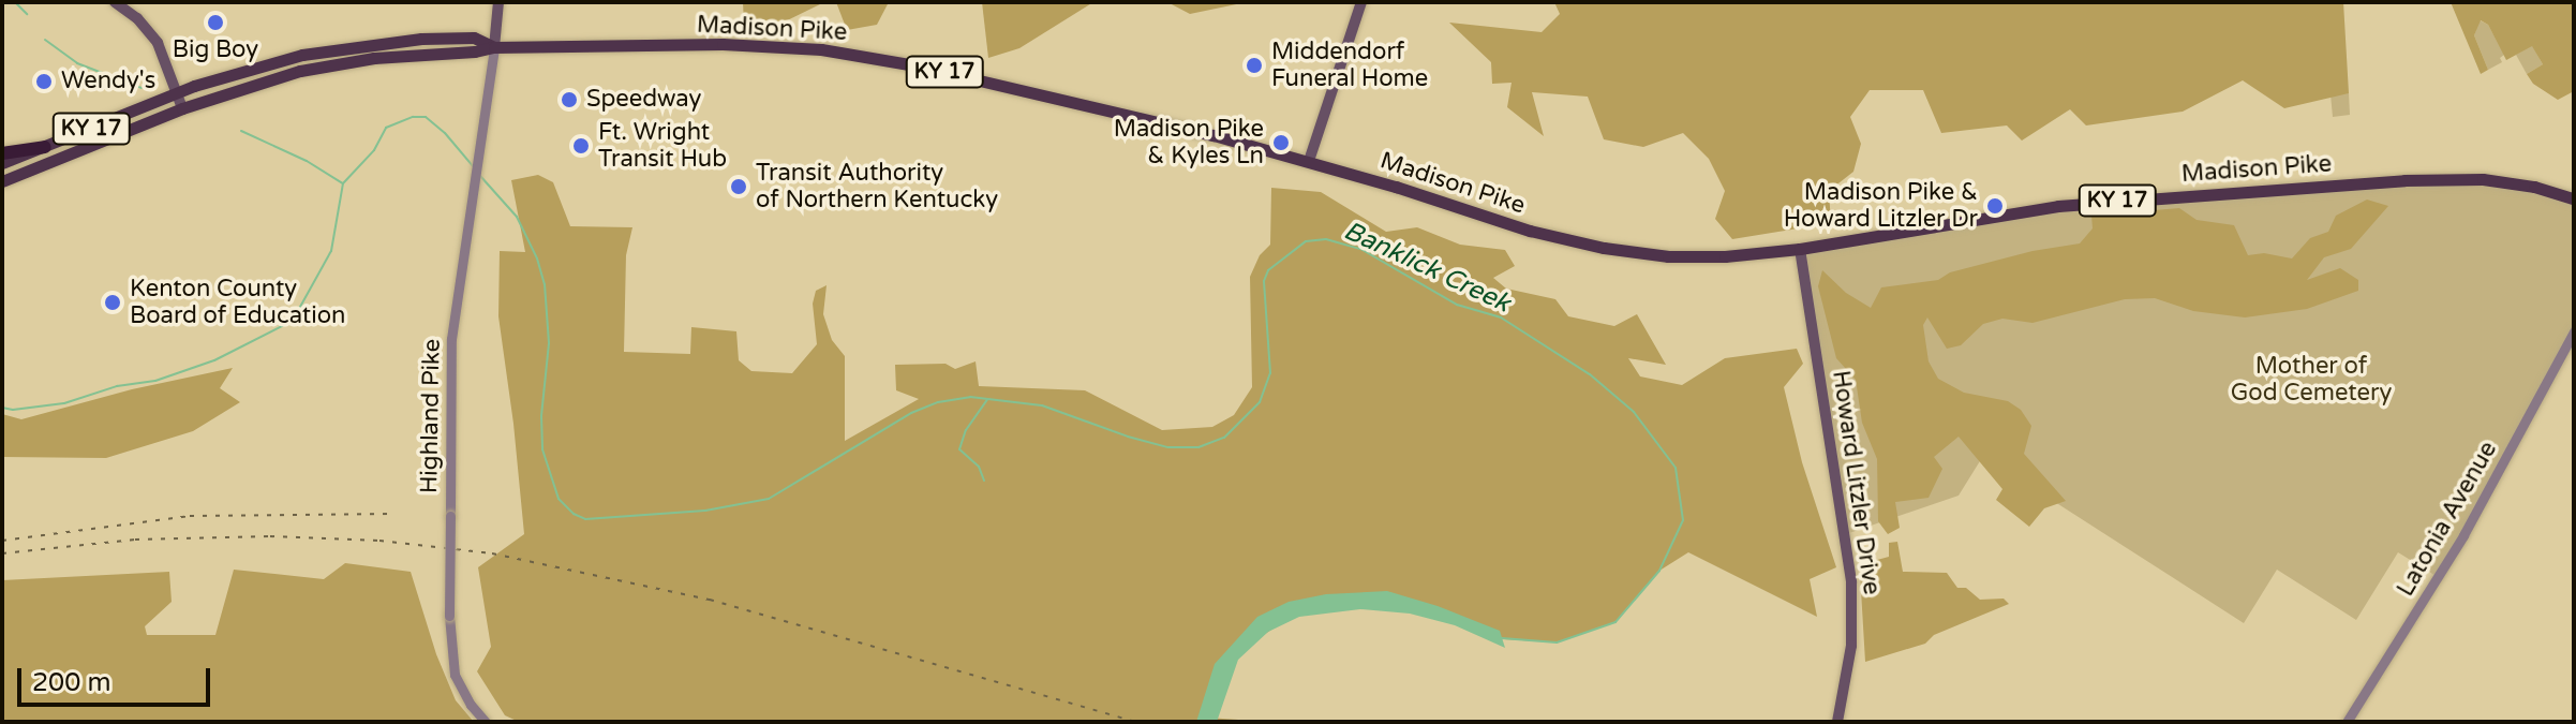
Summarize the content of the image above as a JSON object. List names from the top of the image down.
{
  "streets": {
    "main road": [
      "Madison Pike",
      "KY 17",
      "Highland Pike",
      "Howard Litzler Drive"
    ],
    "street": ["Latonia Avenue"]
  },
  "crossings": [
    ["Madison Pike", "Highland Pike"],
    ["Madison Pike", "Howard Litzler Drive"]
  ],
  "water": ["Banklick Creek"],
  "parks": ["Mother of God Cemetery"],
  "places": [
    "Big Boy",
    "Middendorf Funeral Home",
    "Wendy's",
    "Speedway",
    "Madison Pike & Kyles Ln",
    "Ft. Wright Transit Hub",
    "Transit Authority of Northern Kentucky",
    "Madison Pike & Howard Litzler Dr",
    "Kenton County Board of Education"
  ],
  "scale_bar": "200 m"
}
